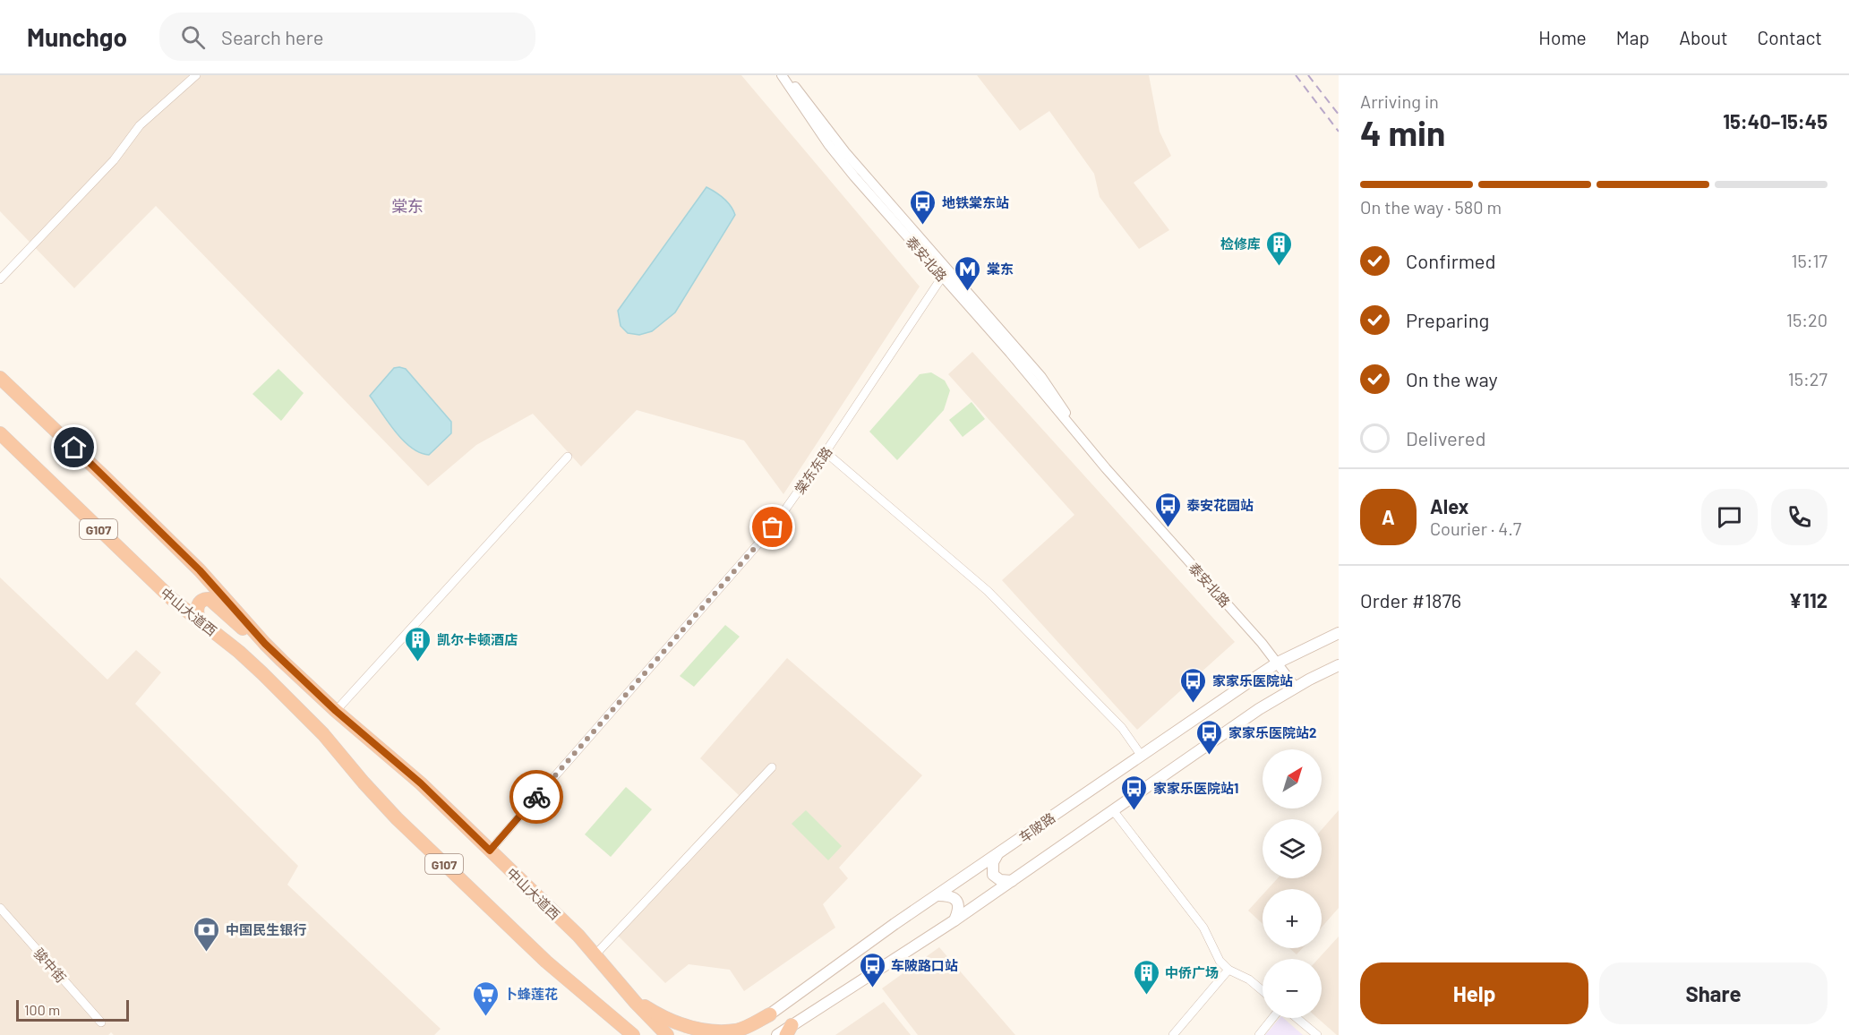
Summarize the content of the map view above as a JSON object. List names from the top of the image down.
{
  "streets": {
    "highway": ["G107", "中山大道西"],
    "main road": ["车陂路"],
    "street": ["泰安北路", "棠东东路", "骏中街"]
  },
  "crossings": [
    ["泰安北路", "棠东东路"],
    ["泰安北路", "车陂路"],
    ["棠东东路", "中山大道西"]
  ],
  "districts": ["棠东"],
  "places": {
    "bus stop": [
      "地铁棠东站",
      "泰安花园站",
      "家家乐医院站",
      "家家乐医院站2",
      "家家乐医院站1",
      "车陂路口站"
    ],
    "building": ["检修库", "凯尔卡顿酒店", "中侨广场"],
    "metro station": ["棠东"],
    "bank": ["中国民生银行"],
    "supermarket": ["卜蜂莲花"]
  },
  "scale_bar": "100 m",
  "north": "top right",
  "page": {
    "header": "Munchgo",
    "search": "Search here",
    "nav": [
      "Home",
      "Map",
      "About",
      "Contact"
    ],
    "heading": ["4 min", "Arriving in", "15:40–15:45"],
    "panel": [
      "Alex",
      "Courier · 4.7",
      "Order #1876",
      "¥112"
    ],
    "bar": "On the way · 580 m",
    "list": [
      ["Confirmed", "15:17"],
      ["Preparing", "15:20"],
      ["On the way", "15:27"],
      "Delivered"
    ],
    "round": "A",
    "map_buttons": ["+", "−"],
    "buttons": ["Help", "Share"],
    "scale": "100 m"
  }
}
